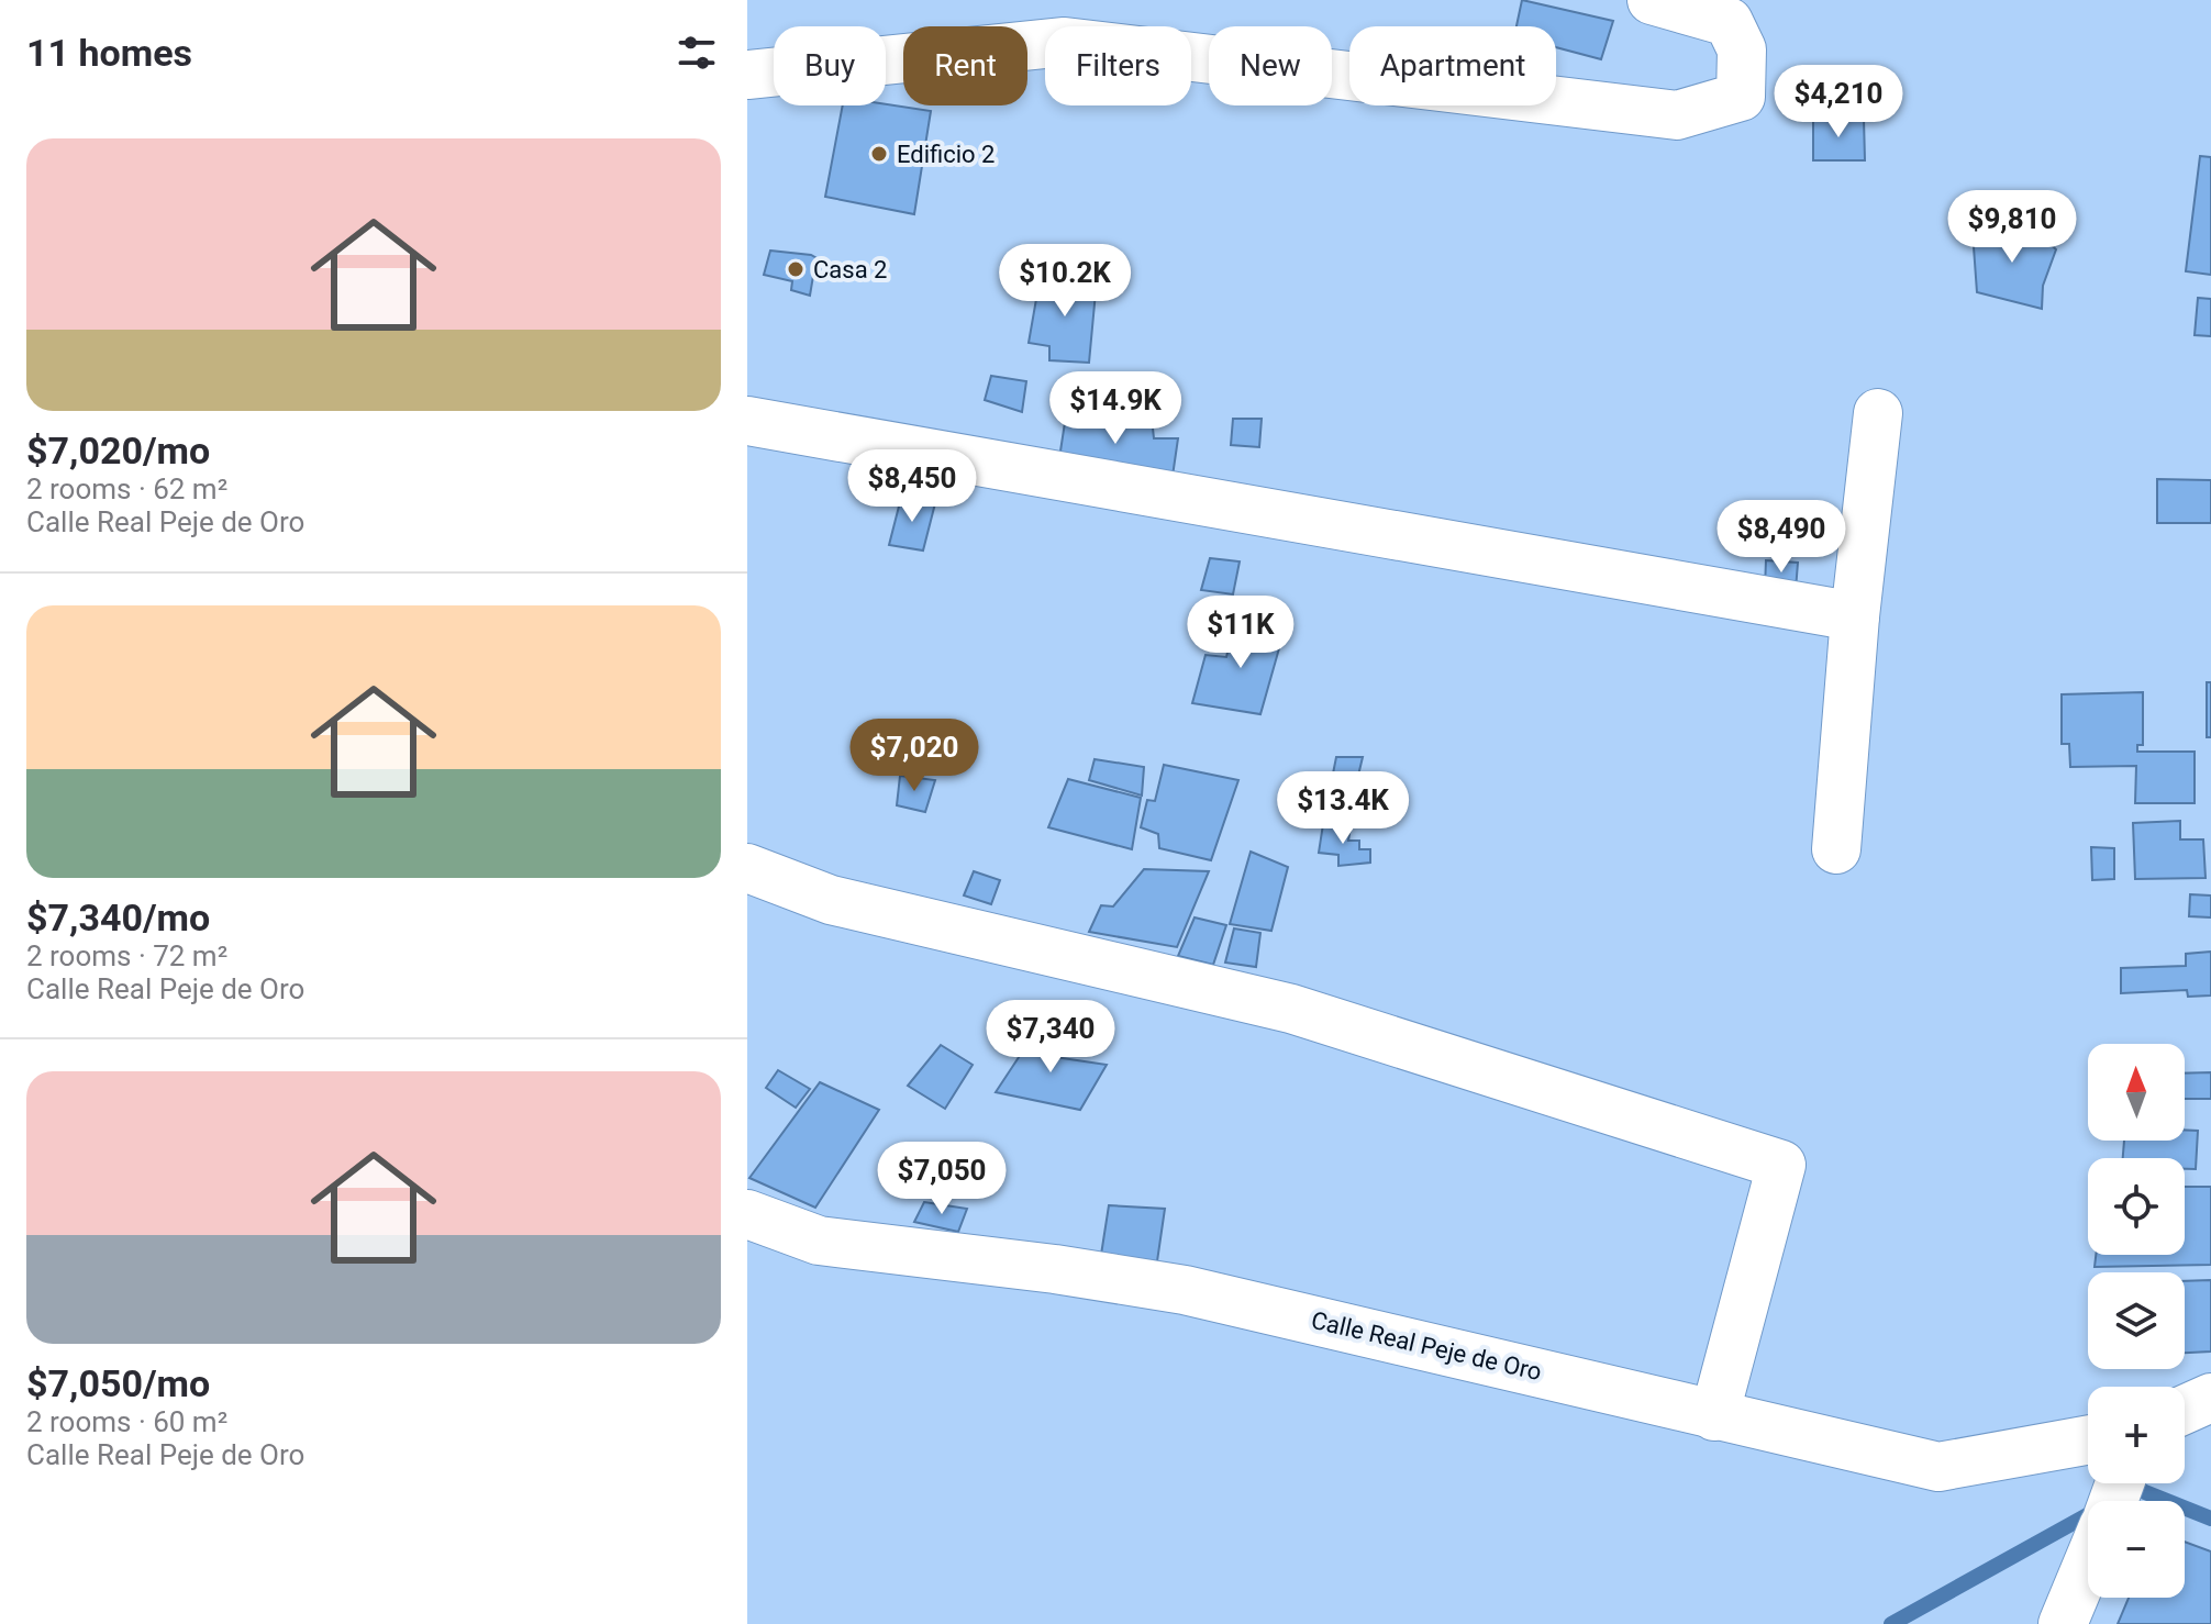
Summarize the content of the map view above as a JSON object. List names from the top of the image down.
{
  "streets": {
    "street": ["Calle Real Peje de Oro"]
  },
  "places": ["Edificio 2", "Casa 2"],
  "north": "top",
  "page": {
    "heading": "11 homes",
    "chip": [
      "Buy",
      "Rent",
      "Filters",
      "New",
      "Apartment"
    ],
    "price": [
      "$4,210",
      "$9,810",
      "$10.2K",
      "$14.9K",
      "$8,450",
      "$8,490",
      "$11K",
      "$7,020",
      "$13.4K",
      "$7,340",
      "$7,050"
    ],
    "list": [
      {
        "name": "$7,020/mo",
        "note": "2 rooms · 62 m² · Calle Real Peje de Oro"
      },
      {
        "name": "$7,340/mo",
        "note": "2 rooms · 72 m² · Calle Real Peje de Oro"
      },
      {
        "name": "$7,050/mo",
        "note": "2 rooms · 60 m² · Calle Real Peje de Oro"
      }
    ],
    "map_buttons": ["+", "−"]
  }
}
